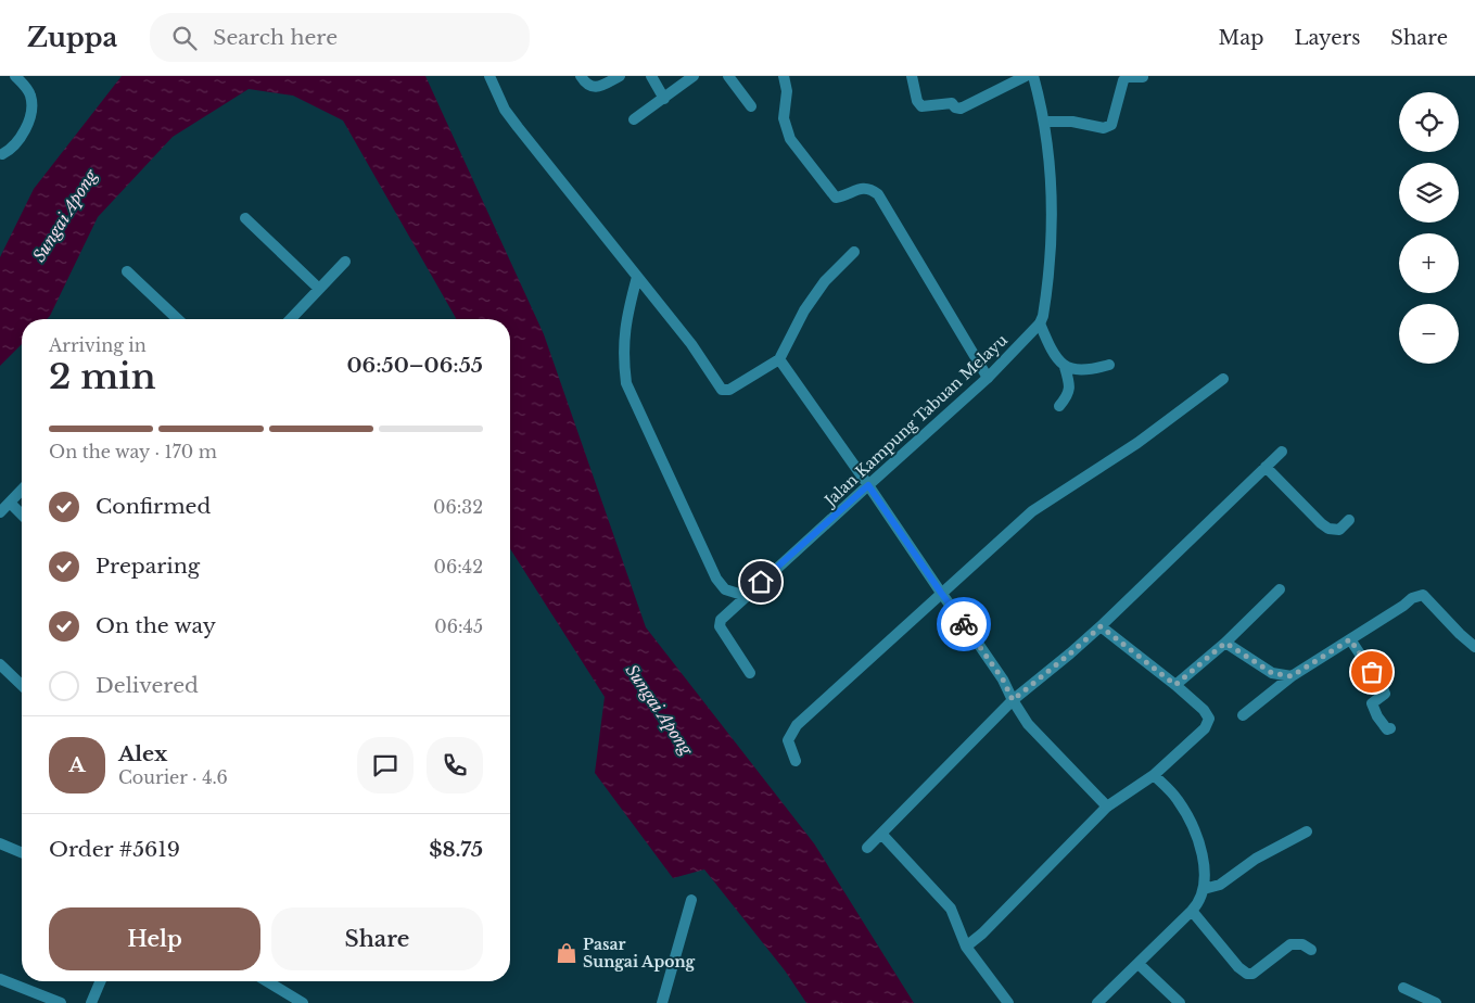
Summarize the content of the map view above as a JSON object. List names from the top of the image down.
{
  "streets": {
    "street": ["Jalan Kampung Tabuan Melayu"]
  },
  "water": ["Sungai Apong"],
  "places": {
    "shop": ["Pasar Sungai Apong"]
  },
  "page": {
    "header": "Zuppa",
    "search": "Search here",
    "nav": ["Map", "Layers", "Share"],
    "map_buttons": ["+", "−"],
    "heading": ["2 min", "Arriving in", "06:50–06:55"],
    "panel": [
      "Alex",
      "Courier · 4.6",
      "Order #5619",
      "$8.75"
    ],
    "bar": "On the way · 170 m",
    "list": [
      ["Confirmed", "06:32"],
      ["Preparing", "06:42"],
      ["On the way", "06:45"],
      "Delivered"
    ],
    "round": "A",
    "buttons": ["Help", "Share"]
  }
}
